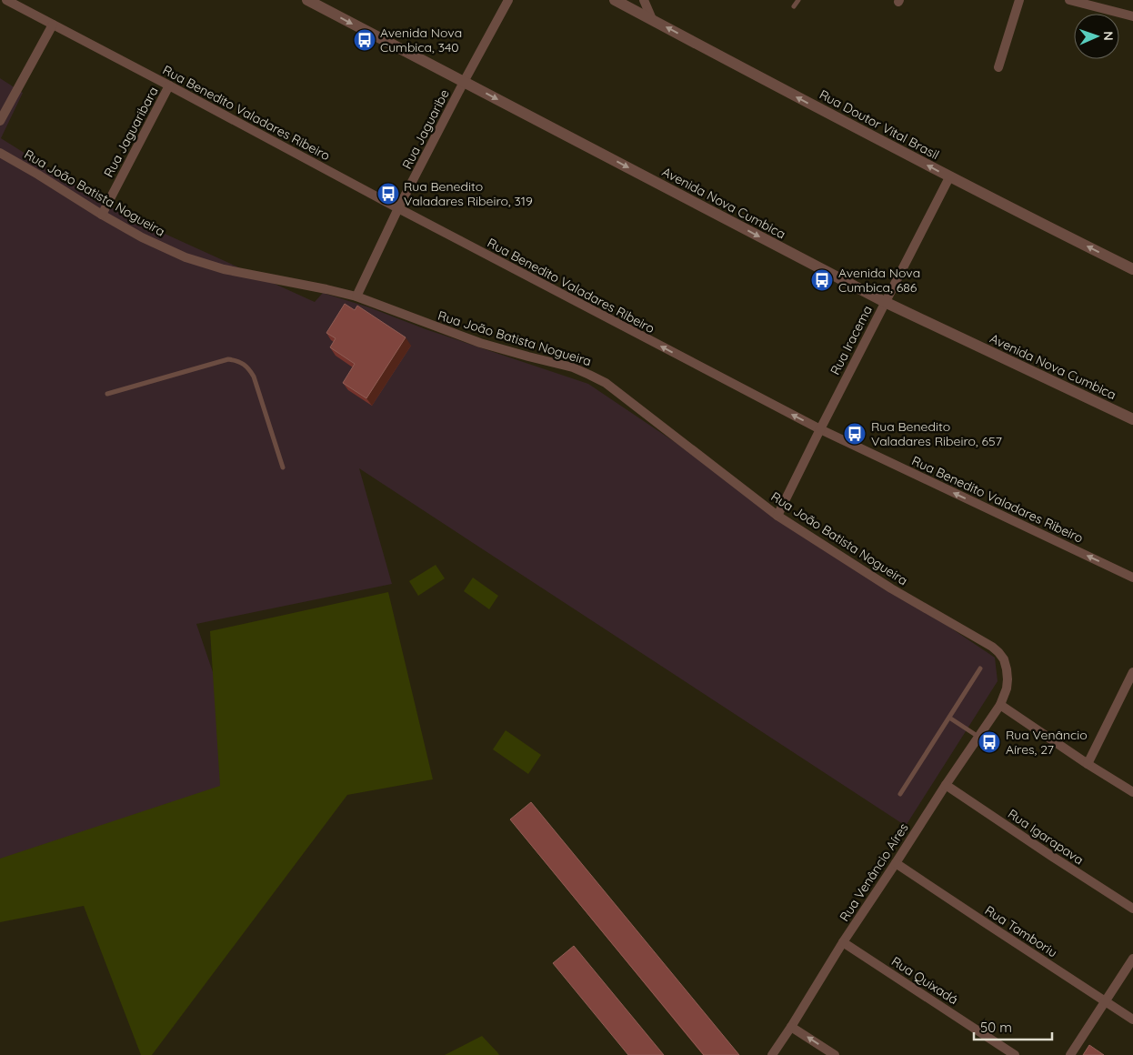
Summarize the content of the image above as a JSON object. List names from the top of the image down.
{
  "streets": {
    "street": [
      "Rua Benedito Valadares Ribeiro",
      "Rua Doutor Vital Brasil",
      "Rua Jaguaribe",
      "Rua Jaguaribara",
      "Rua João Batista Nogueira",
      "Avenida Nova Cumbica",
      "Rua Iracema",
      "Rua Igarapava",
      "Rua Venâncio Aíres",
      "Rua Tamboriu",
      "Rua Quixadá"
    ]
  },
  "crossings": [
    ["Rua Benedito Valadares Ribeiro", "Rua Jaguaribe"],
    ["Rua Benedito Valadares Ribeiro", "Rua Jaguaribara"],
    ["Rua Benedito Valadares Ribeiro", "Rua Iracema"],
    ["Rua Doutor Vital Brasil", "Rua Iracema"],
    ["Rua Jaguaribe", "Rua João Batista Nogueira"],
    ["Rua Jaguaribe", "Avenida Nova Cumbica"],
    ["Rua Jaguaribara", "Rua João Batista Nogueira"],
    ["Rua João Batista Nogueira", "Rua Iracema"],
    ["Rua João Batista Nogueira", "Rua Venâncio Aíres"],
    ["Avenida Nova Cumbica", "Rua Iracema"],
    ["Rua Igarapava", "Rua Venâncio Aíres"],
    ["Rua Venâncio Aíres", "Rua Tamboriu"],
    ["Rua Venâncio Aíres", "Rua Quixadá"]
  ],
  "one_way": ["Rua Benedito Valadares Ribeiro", "Rua Doutor Vital Brasil", "Avenida Nova Cumbica"],
  "places": {
    "bus stop": [
      "Avenida Nova Cumbica, 340",
      "Rua Benedito Valadares Ribeiro, 319",
      "Avenida Nova Cumbica, 686",
      "Rua Benedito Valadares Ribeiro, 657",
      "Rua Venâncio Aíres, 27"
    ]
  },
  "scale_bar": "50 m",
  "north": "right"
}
